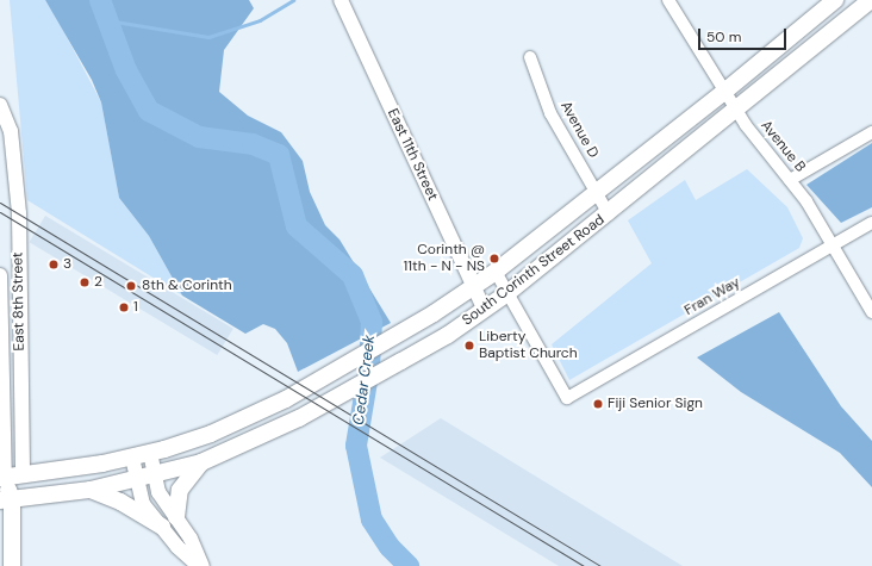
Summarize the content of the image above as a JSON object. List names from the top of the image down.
{
  "streets": {
    "main road": ["South Corinth Street Road", "East 8th Street"],
    "street": [
      "Avenue D",
      "Avenue B",
      "East 11th Street",
      "Fran Way"
    ]
  },
  "crossings": [
    ["Avenue D", "South Corinth Street Road"],
    ["Avenue B", "South Corinth Street Road"],
    ["Avenue B", "Fran Way"],
    ["East 11th Street", "South Corinth Street Road"],
    ["South Corinth Street Road", "Fran Way"],
    ["South Corinth Street Road", "East 8th Street"]
  ],
  "water": ["Cedar Creek"],
  "places": [
    "Corinth @ 11th - N - NS",
    "3",
    "2",
    "8th & Corinth",
    "1",
    "Liberty Baptist Church",
    "Fiji Senior Sign"
  ],
  "scale_bar": "50 m"
}
